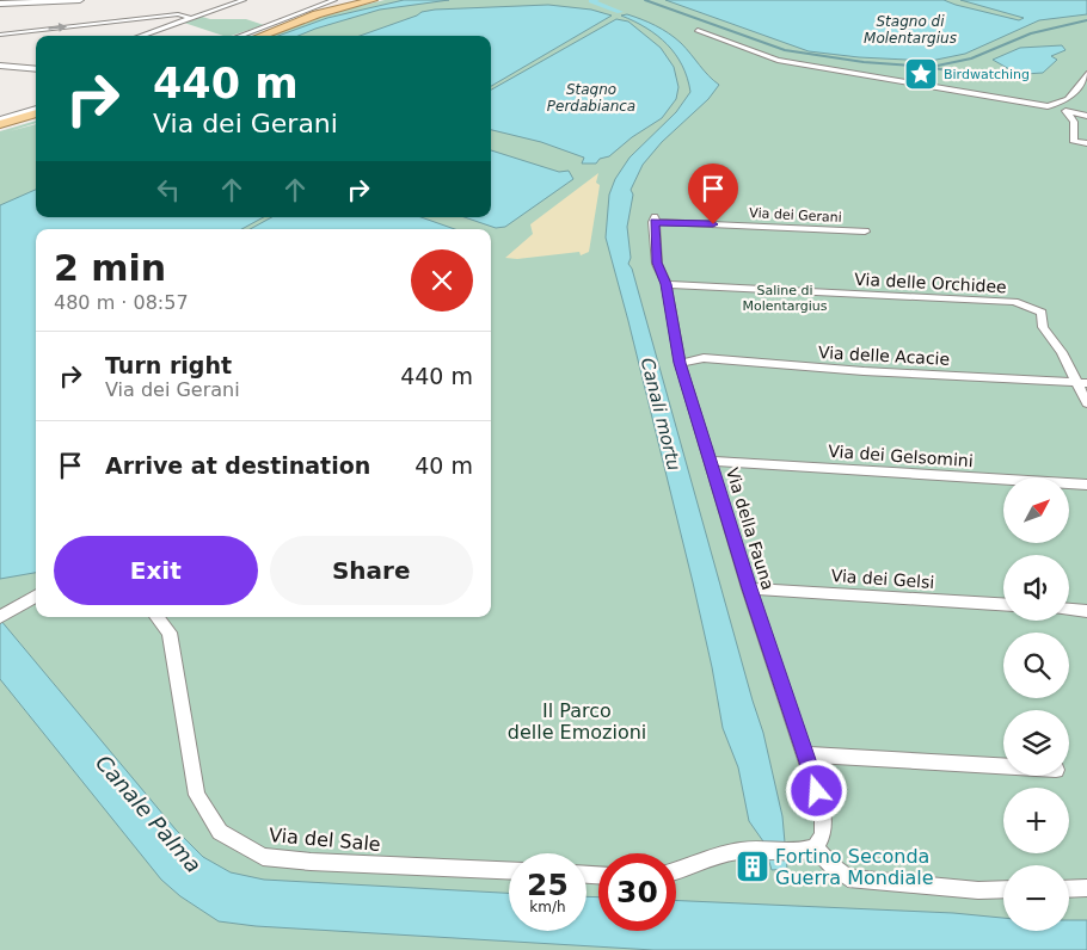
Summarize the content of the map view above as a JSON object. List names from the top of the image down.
{
  "streets": {
    "street": [
      "Via dei Gerani",
      "Via delle Orchidee",
      "Via delle Acacie",
      "Via dei Gelsomini",
      "Via della Fauna",
      "Via dei Gelsi",
      "Via del Sale"
    ]
  },
  "crossings": [
    ["Via dei Gerani", "Via della Fauna"],
    ["Via delle Orchidee", "Via delle Acacie"],
    ["Via delle Orchidee", "Via della Fauna"],
    ["Via delle Acacie", "Via della Fauna"],
    ["Via dei Gelsomini", "Via della Fauna"],
    ["Via della Fauna", "Via dei Gelsi"]
  ],
  "water": [
    "Stagno di Molentargius",
    "Stagno Perdabianca",
    "Canali mortu",
    "Canale Palma"
  ],
  "parks": ["Saline di Molentargius", "Il Parco delle Emozioni"],
  "places": {
    "place": ["Birdwatching"],
    "building": ["Fortino Seconda Guerra Mondiale"]
  },
  "north": "top right",
  "page": {
    "turn": ["440 m", "Via dei Gerani"],
    "heading": ["2 min", "480 m · 08:57"],
    "list": [
      {
        "name": "Turn right",
        "note": "Via dei Gerani",
        "value": "440 m"
      },
      {
        "name": "Arrive at destination",
        "value": "40 m"
      }
    ],
    "map_buttons": ["+", "−"],
    "buttons": ["Exit", "Share"],
    "speed": "25 km/h",
    "limit": "30"
  }
}
